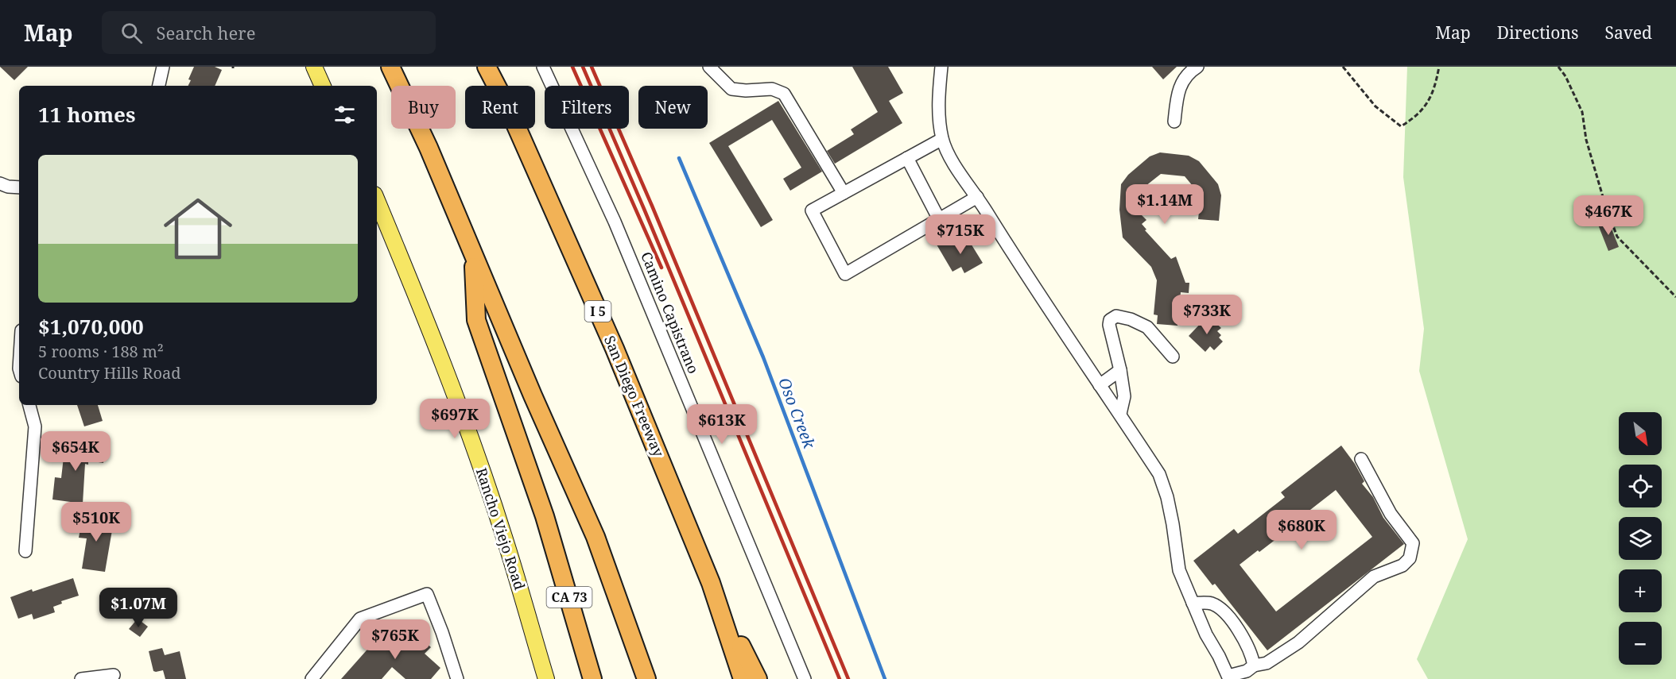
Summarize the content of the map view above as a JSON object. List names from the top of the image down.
{
  "streets": {
    "highway": ["I 5", "San Diego Freeway", "CA 73"],
    "main road": ["Rancho Viejo Road"],
    "street": ["Camino Capistrano"]
  },
  "water": ["Oso Creek"],
  "north": "bottom right",
  "page": {
    "header": "Map",
    "search": "Search here",
    "nav": ["Map", "Directions", "Saved"],
    "chip": [
      "Buy",
      "Rent",
      "Filters",
      "New"
    ],
    "heading": "11 homes",
    "list": [
      {
        "name": "$1,070,000",
        "note": "5 rooms · 188 m² · Country Hills Road"
      }
    ],
    "price": [
      "$1.14M",
      "$467K",
      "$715K",
      "$733K",
      "$697K",
      "$613K",
      "$654K",
      "$510K",
      "$680K",
      "$1.07M",
      "$765K"
    ],
    "map_buttons": ["+", "−"]
  }
}
